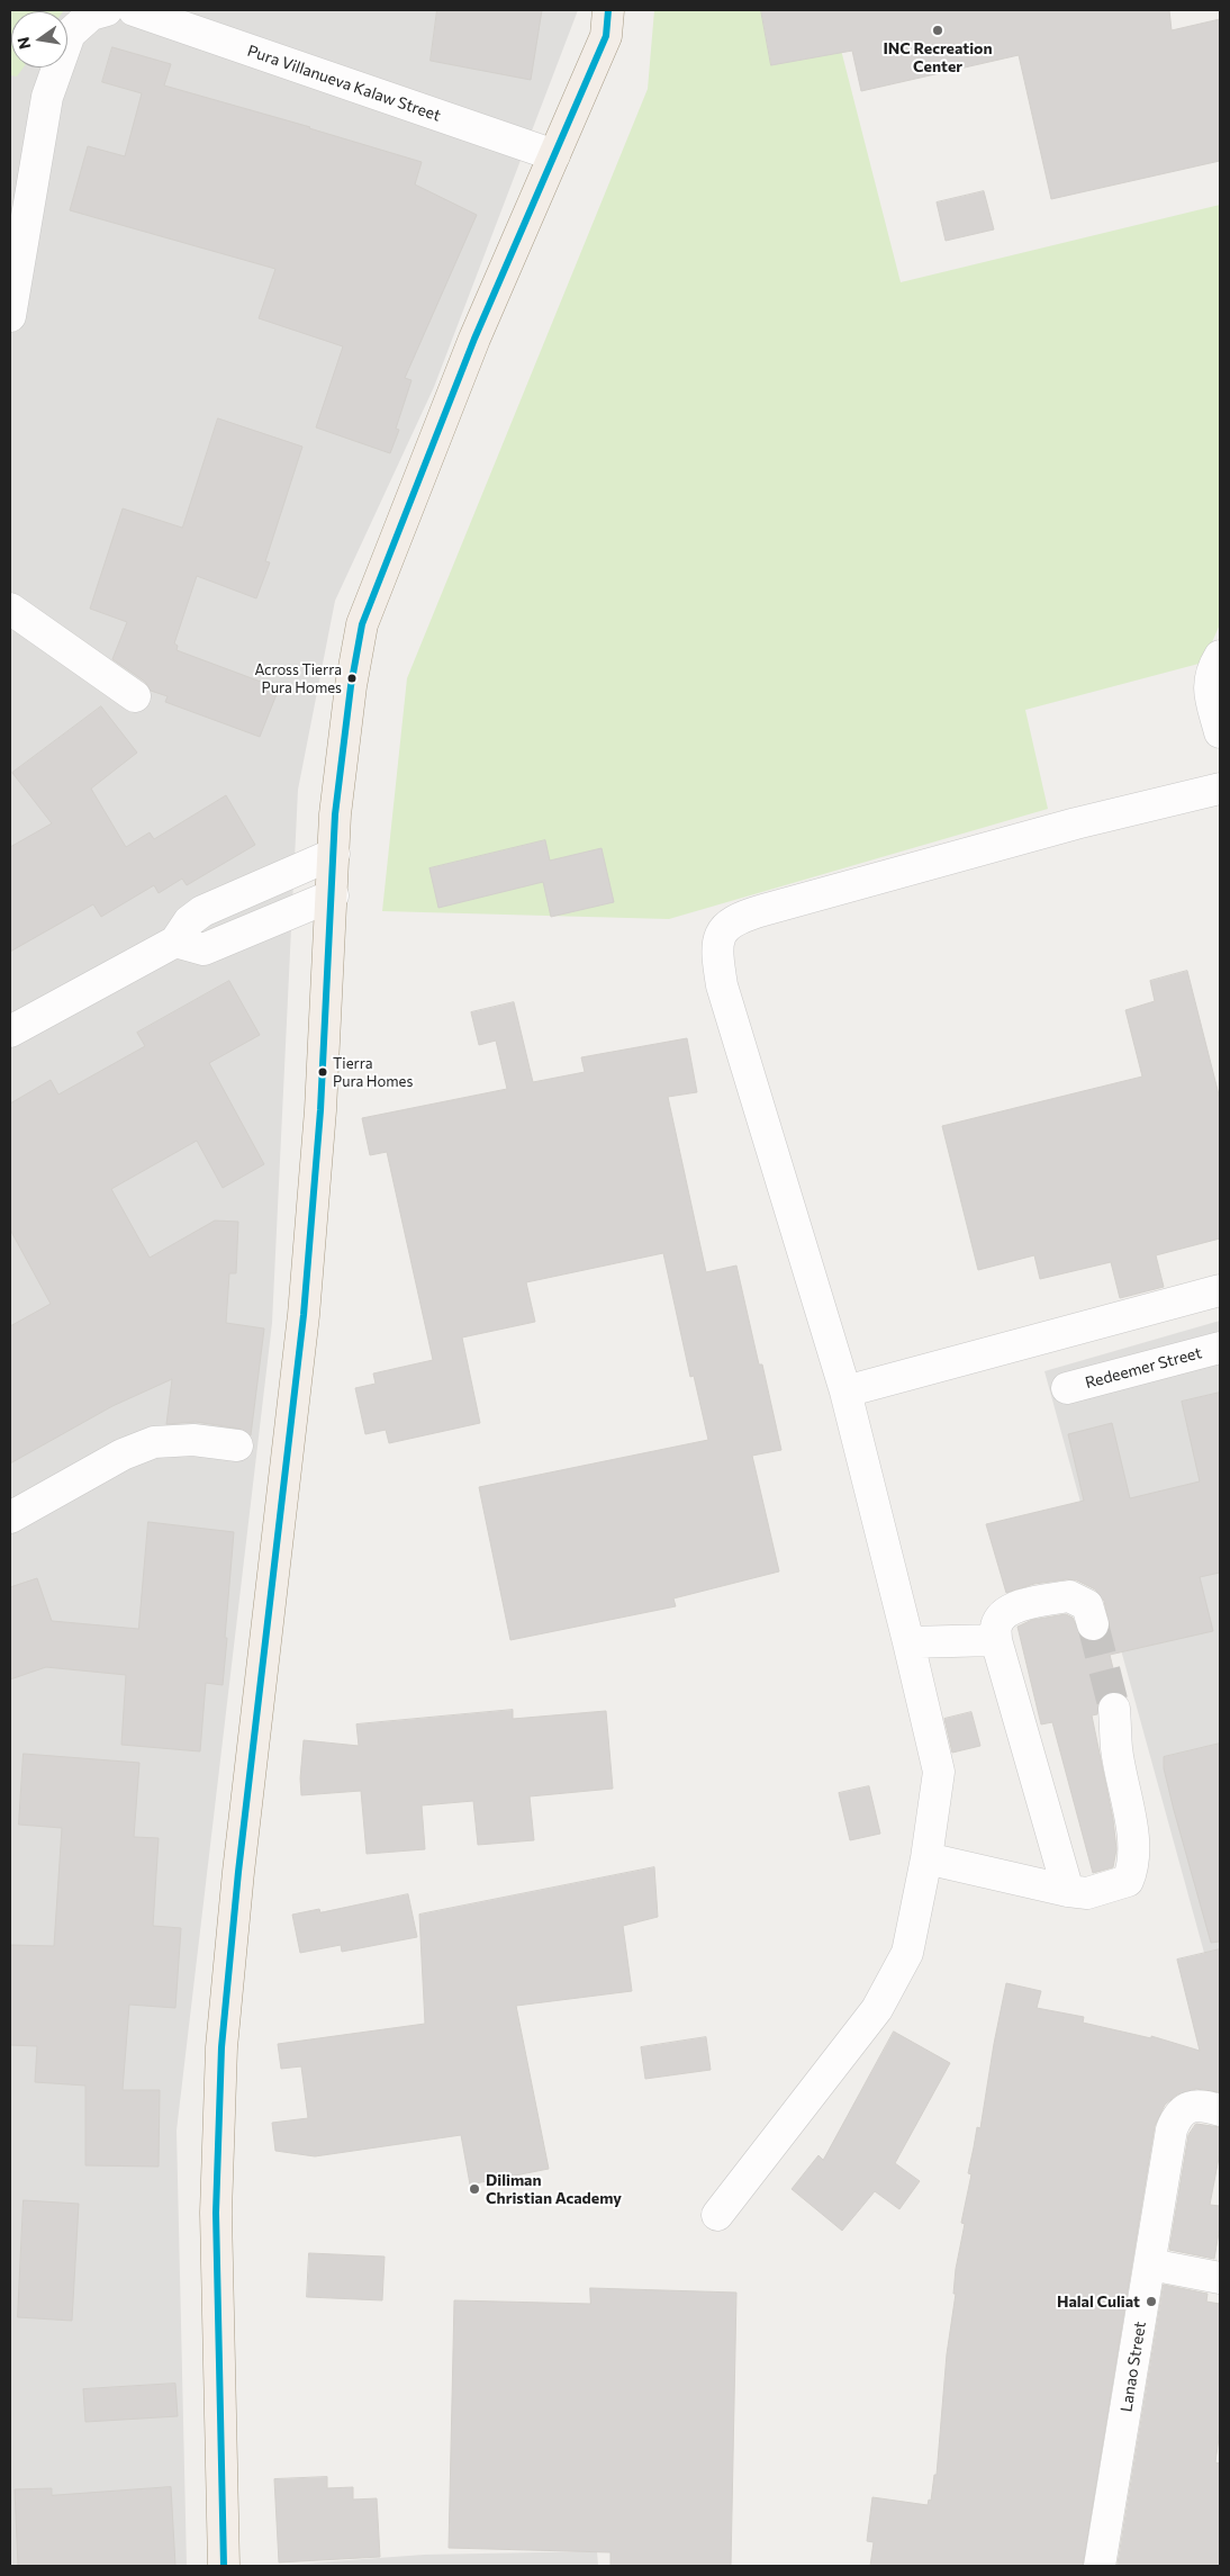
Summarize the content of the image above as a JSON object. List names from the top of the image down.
{
  "streets": {
    "street": ["Pura Villanueva Kalaw Street", "Redeemer Street", "Lanao Street"]
  },
  "places": [
    "INC Recreation Center",
    "Across Tierra Pura Homes",
    "Tierra Pura Homes",
    "Diliman Christian Academy",
    "Halal Culiat"
  ],
  "north": "left"
}
